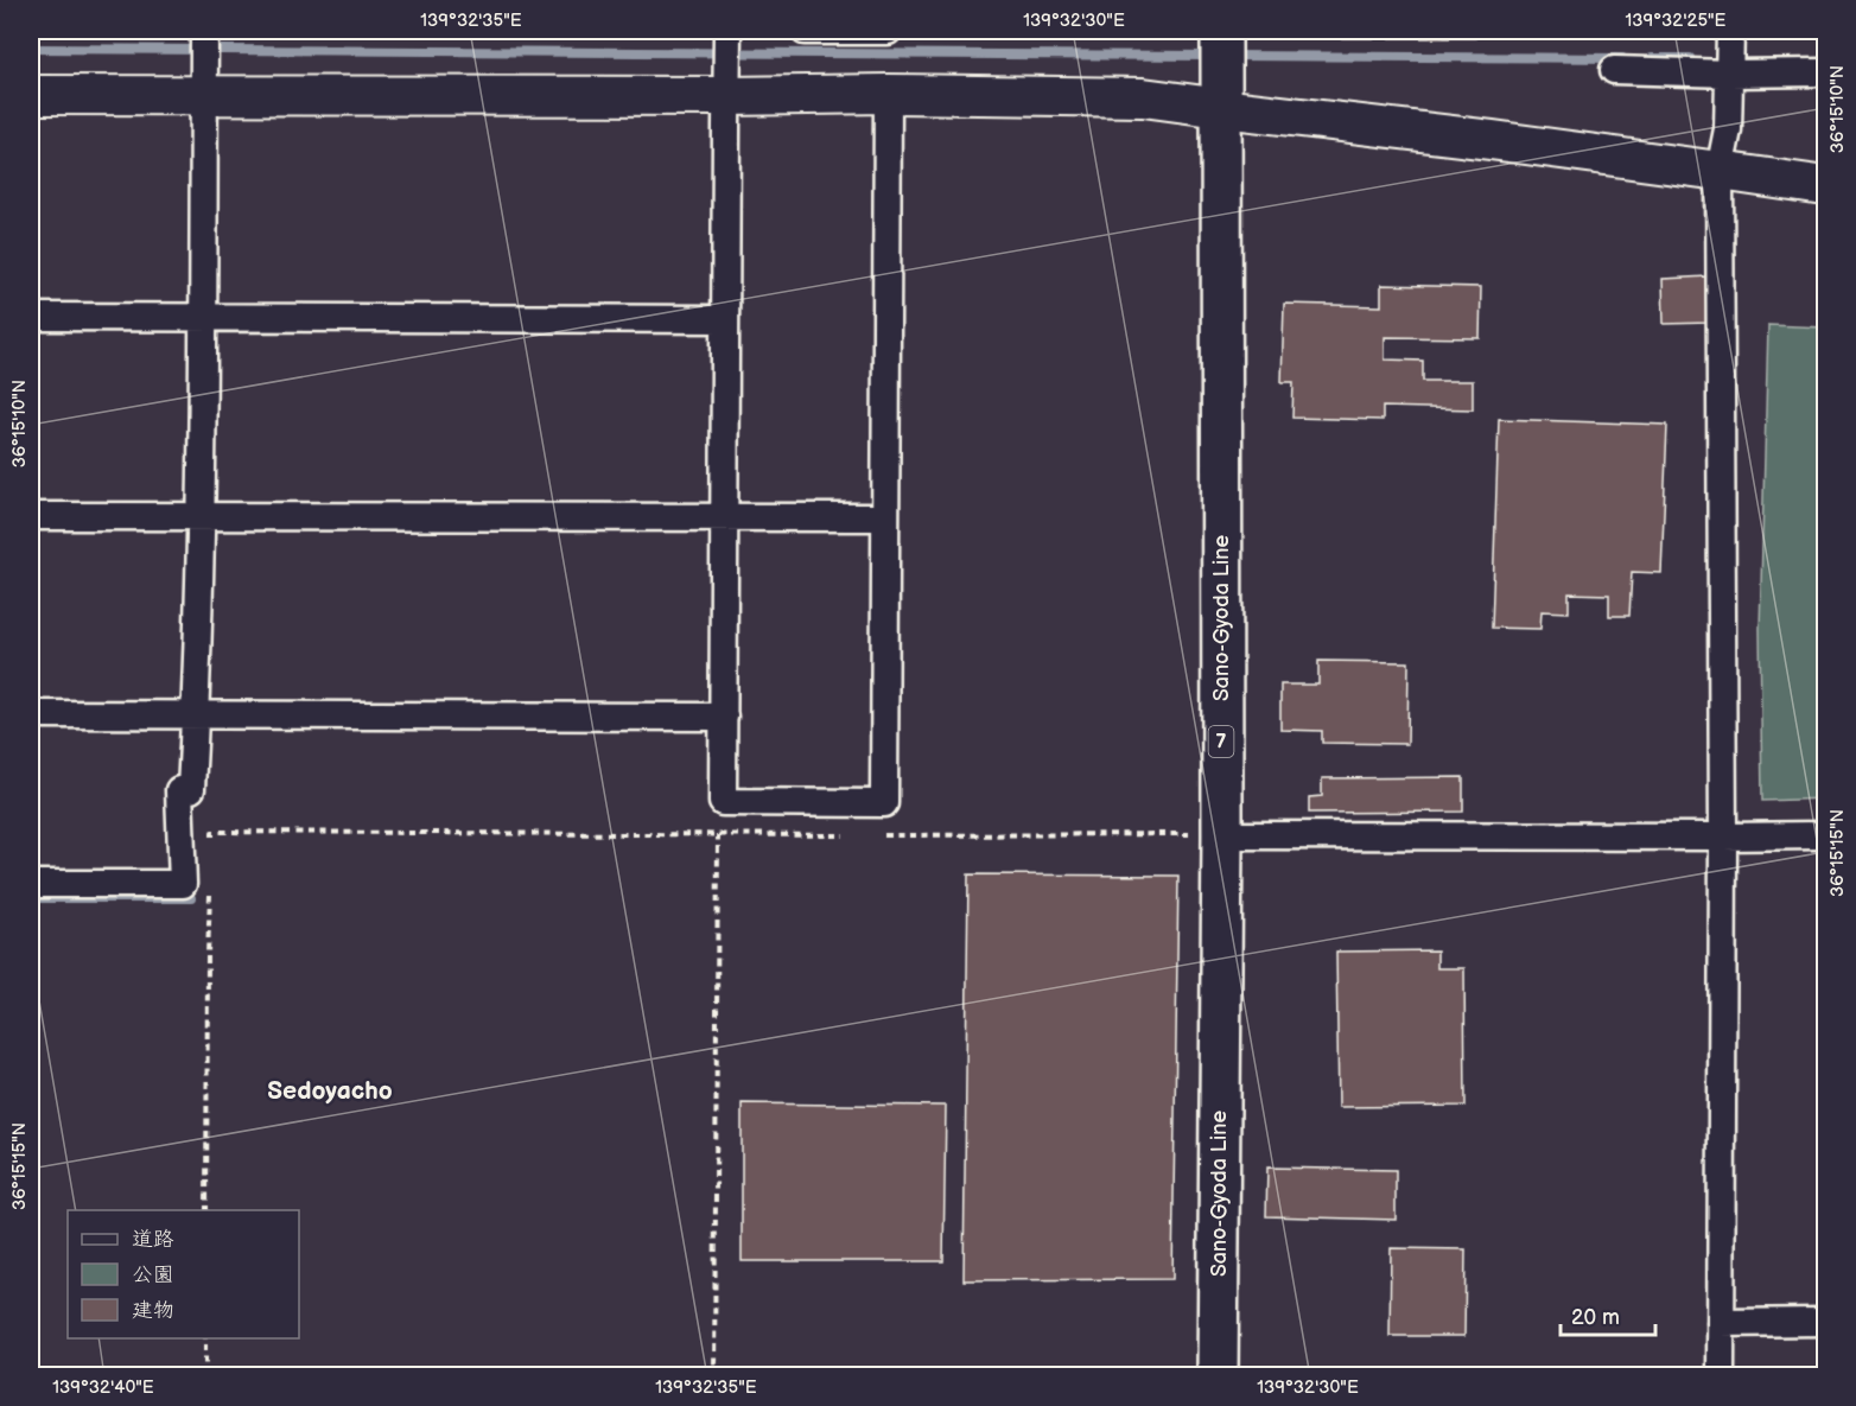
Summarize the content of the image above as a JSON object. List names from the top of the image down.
{
  "streets": {
    "main road": ["Sano-Gyoda Line", "7"]
  },
  "districts": ["Sedoyacho"],
  "legend": ["道路", "公園", "建物"],
  "scale_bar": "20 m",
  "coordinates": [
    "139°32'35\"E",
    "139°32'30\"E",
    "139°32'25\"E",
    "36°15'10\"N",
    "36°15'15\"N",
    "139°32'40\"E"
  ]
}
